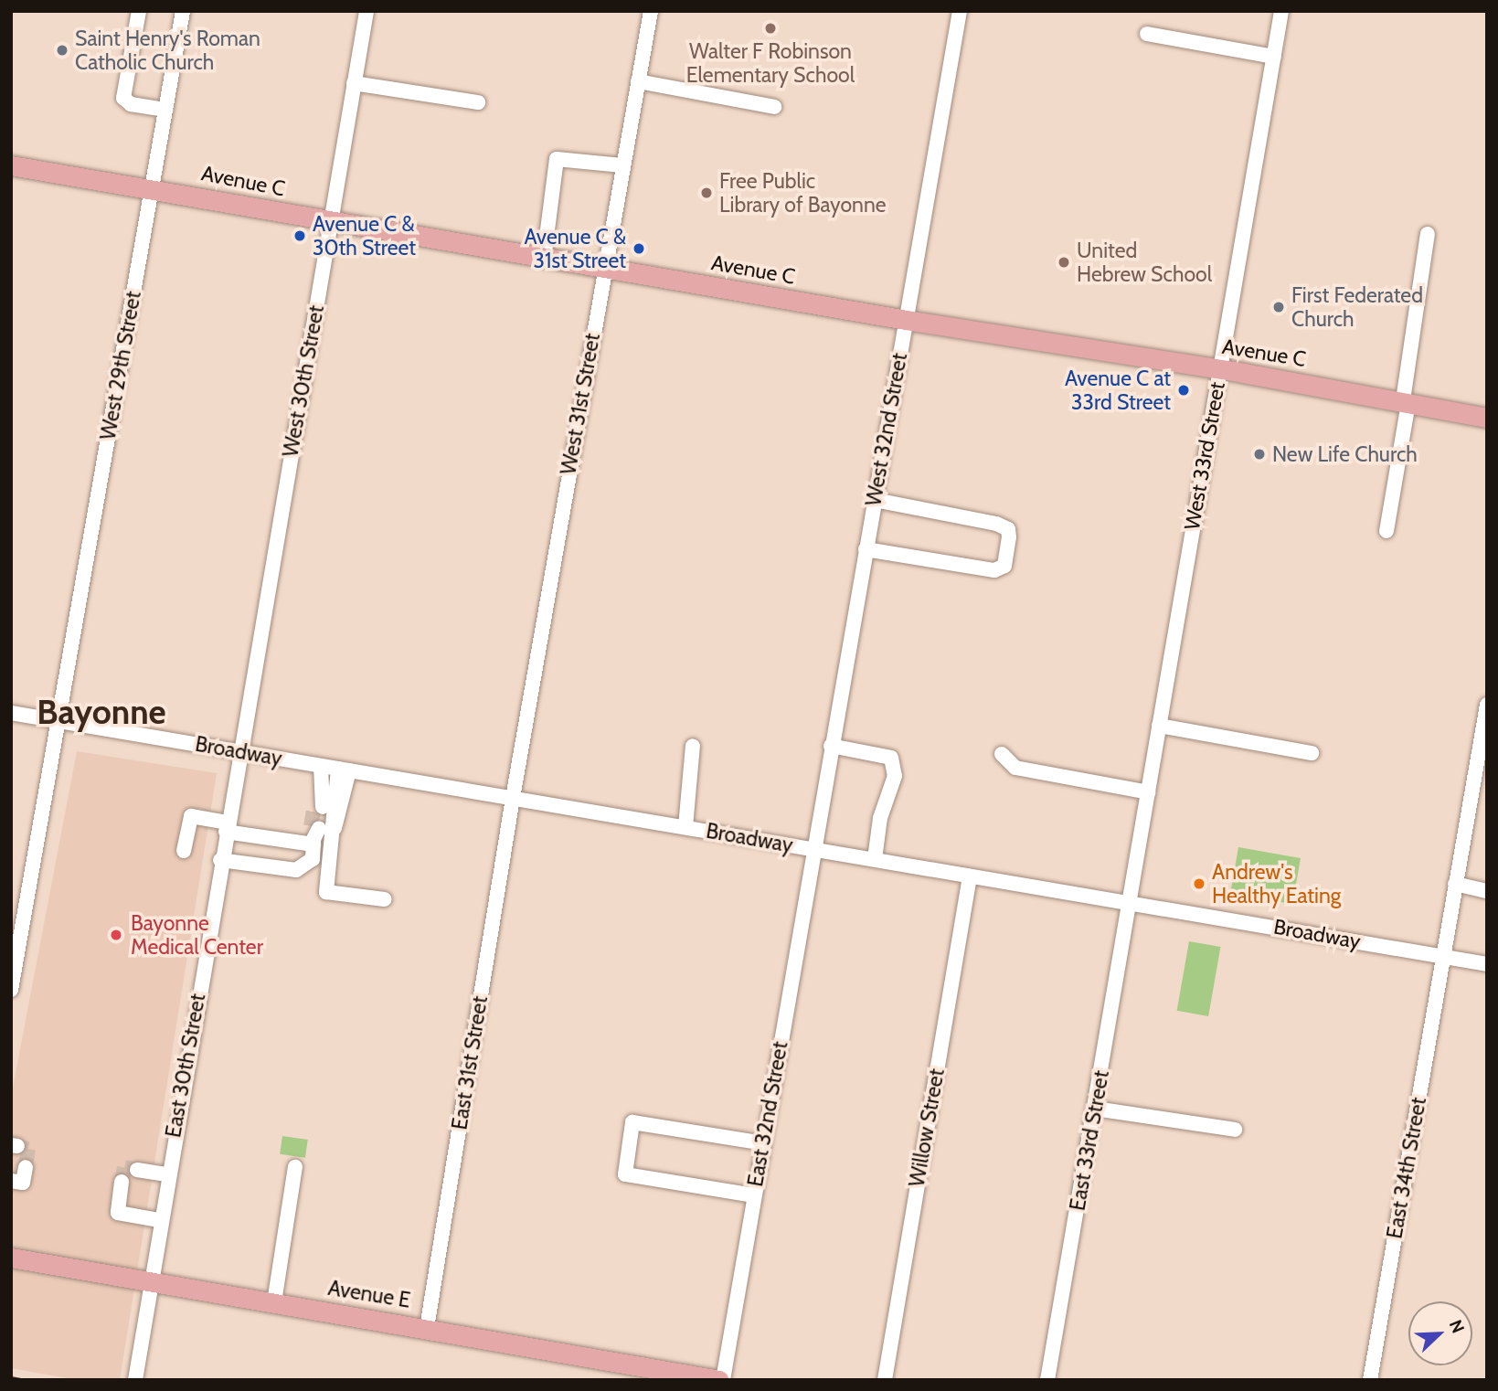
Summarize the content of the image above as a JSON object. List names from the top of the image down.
{
  "streets": {
    "main road": ["Avenue C", "Avenue E"],
    "street": [
      "West 29th Street",
      "West 30th Street",
      "West 31st Street",
      "West 32nd Street",
      "West 33rd Street",
      "Broadway",
      "East 31st Street",
      "East 30th Street",
      "East 32nd Street",
      "Willow Street",
      "East 33rd Street",
      "East 34th Street"
    ]
  },
  "crossings": [
    ["Avenue C", "West 29th Street"],
    ["Avenue C", "West 30th Street"],
    ["Avenue C", "West 31st Street"],
    ["Avenue C", "West 32nd Street"],
    ["Avenue C", "West 33rd Street"],
    ["West 29th Street", "Broadway"],
    ["West 30th Street", "Broadway"],
    ["West 30th Street", "East 30th Street"],
    ["West 31st Street", "Broadway"],
    ["West 31st Street", "East 31st Street"],
    ["West 32nd Street", "Broadway"],
    ["West 32nd Street", "East 32nd Street"],
    ["West 33rd Street", "Broadway"],
    ["West 33rd Street", "East 33rd Street"],
    ["Broadway", "East 31st Street"],
    ["Broadway", "East 30th Street"],
    ["Broadway", "East 32nd Street"],
    ["Broadway", "Willow Street"],
    ["Broadway", "East 33rd Street"],
    ["Broadway", "East 34th Street"],
    ["East 31st Street", "Avenue E"],
    ["East 30th Street", "Avenue E"],
    ["East 32nd Street", "Avenue E"]
  ],
  "districts": ["Bayonne"],
  "places": [
    "Walter F Robinson Elementary School",
    "Saint Henry's Roman Catholic Church",
    "Free Public Library of Bayonne",
    "Avenue C & 30th Street",
    "Avenue C & 31st Street",
    "United Hebrew School",
    "First Federated Church",
    "Avenue C at 33rd Street",
    "New Life Church",
    "Andrew's Healthy Eating",
    "Bayonne Medical Center"
  ],
  "north": "top right"
}
